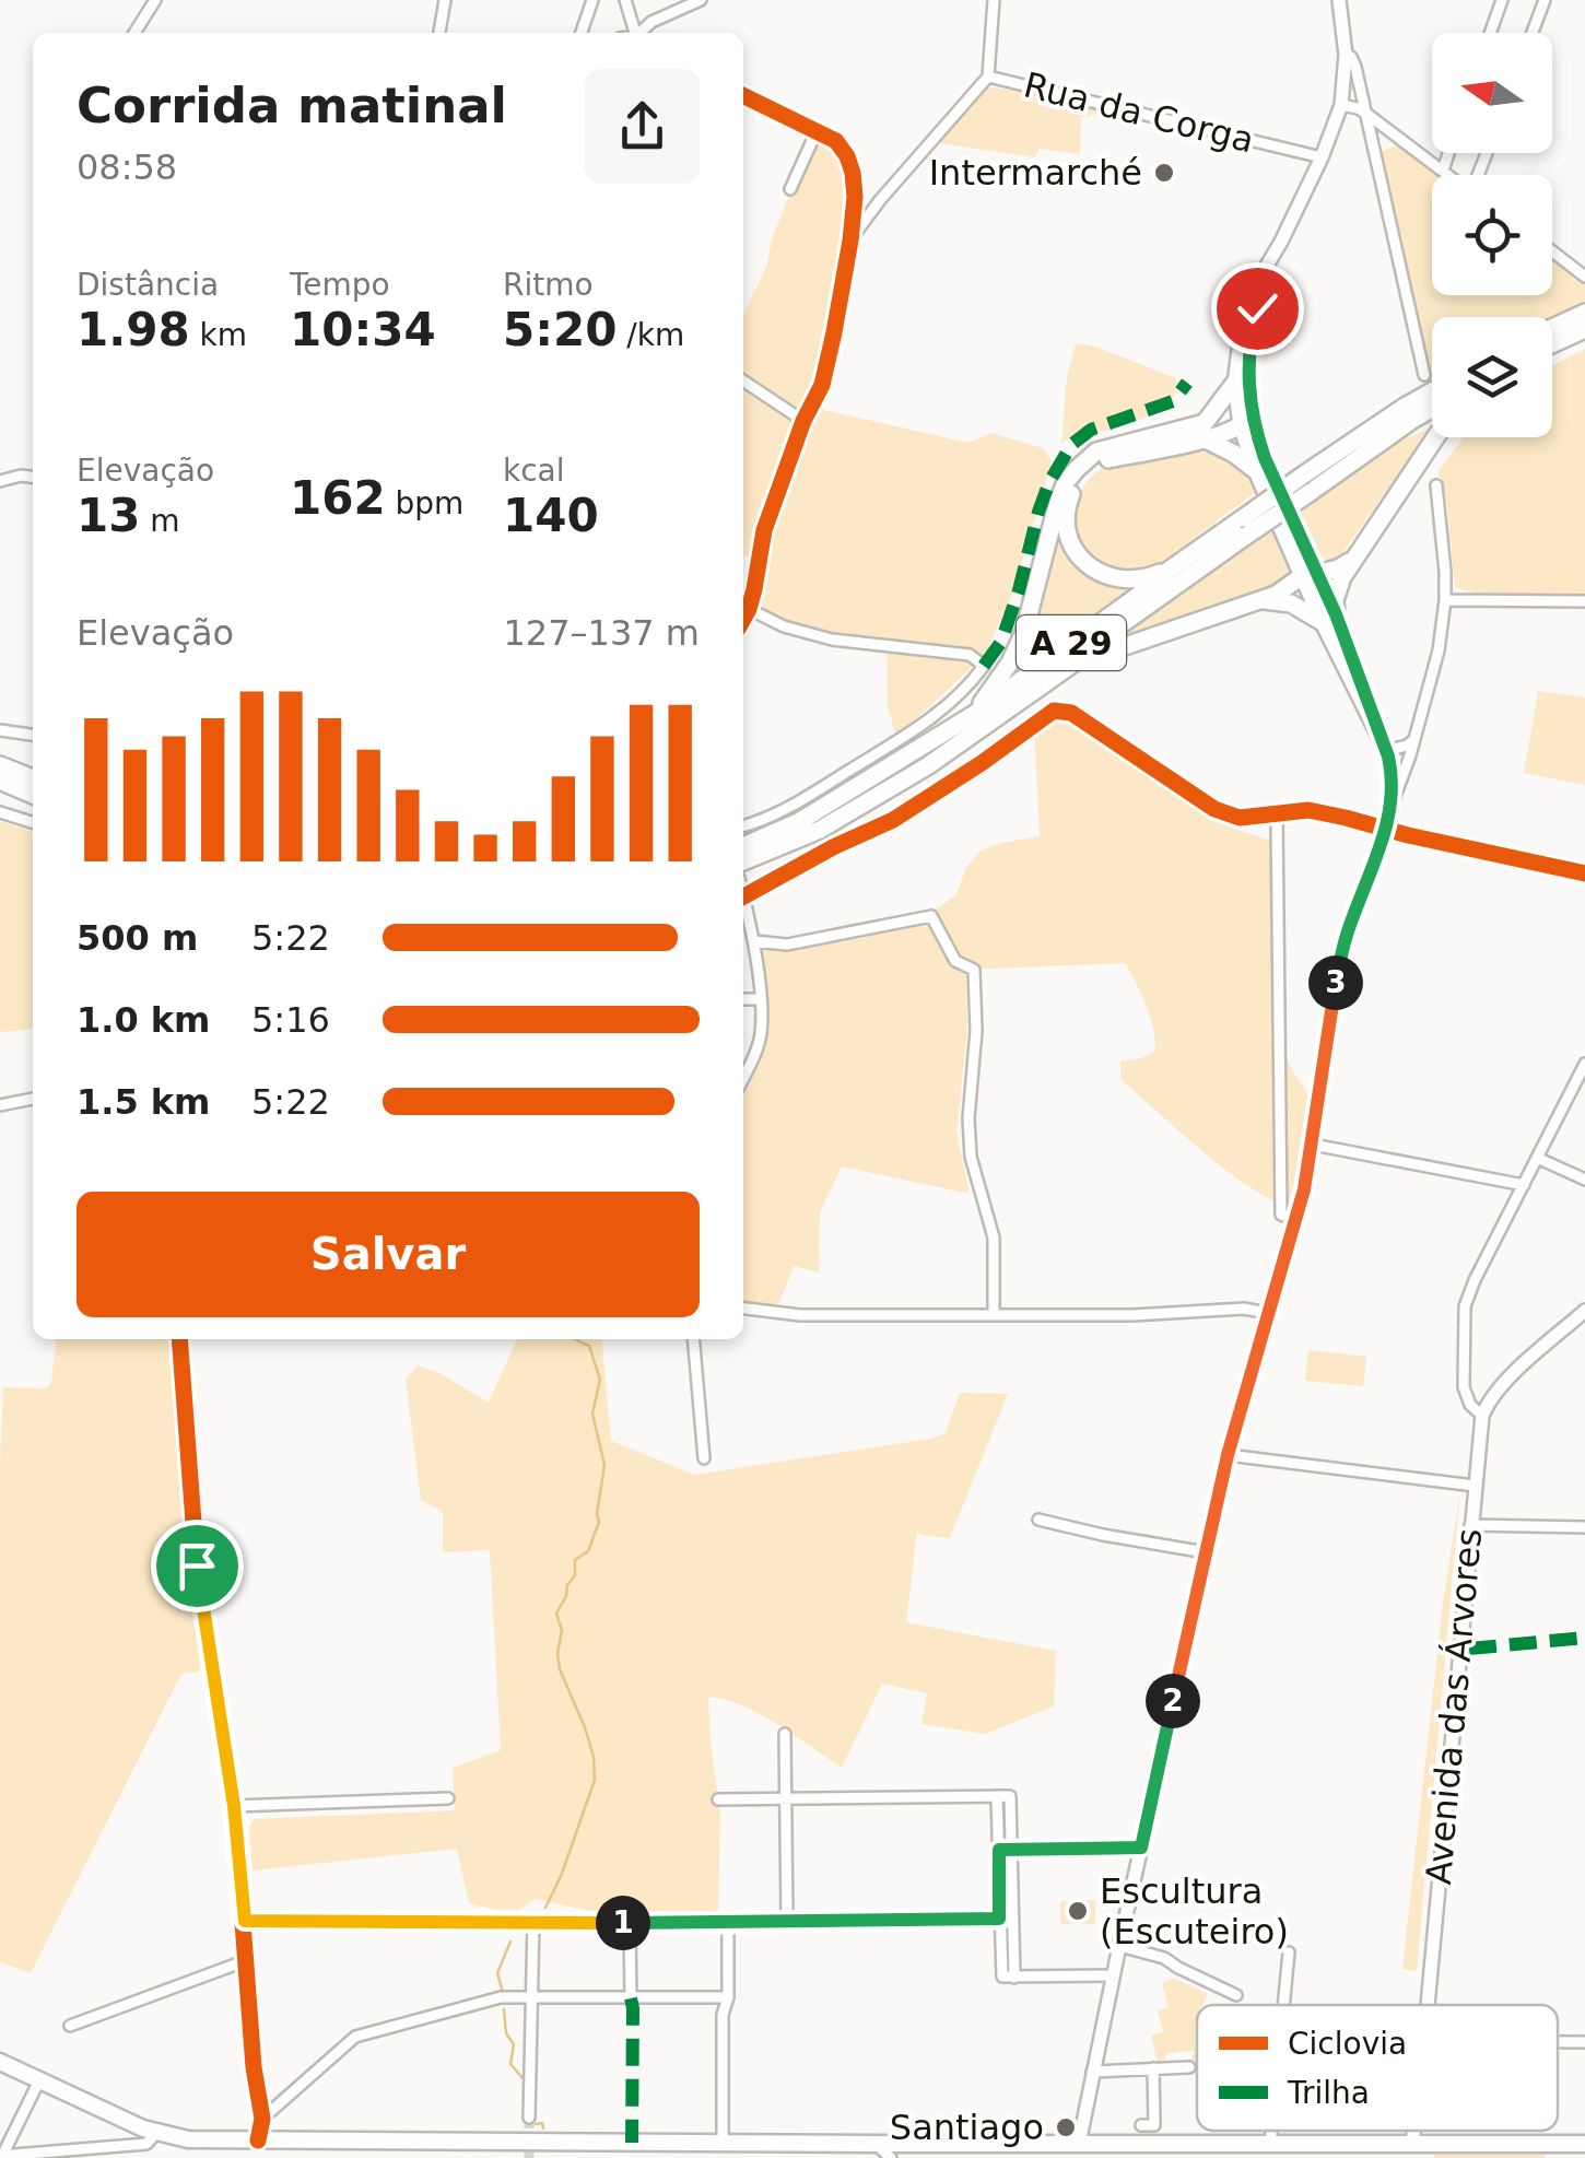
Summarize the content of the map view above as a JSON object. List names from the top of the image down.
{
  "streets": {
    "highway": ["A 29"],
    "main road": ["Avenida das Árvores"],
    "street": ["Rua da Corga"]
  },
  "places": ["Intermarché", "Escultura (Escuteiro)", "Santiago"],
  "legend": ["Ciclovia", "Trilha"],
  "north": "left",
  "page": {
    "heading": ["Corrida matinal", "08:58"],
    "stats": [
      ["Distância", "1.98 km"],
      ["Tempo", "10:34"],
      ["Ritmo", "5:20 /km"],
      ["Elevação", "13 m"],
      ["162 bpm"],
      ["kcal", "140"]
    ],
    "chart": ["Elevação", "127–137 m"],
    "list": [
      {
        "name": "500 m",
        "note": "5:22"
      },
      {
        "name": "1.0 km",
        "note": "5:16"
      },
      {
        "name": "1.5 km",
        "note": "5:22"
      }
    ],
    "pins": ["3", "2", "1"],
    "buttons": "Salvar"
  }
}
